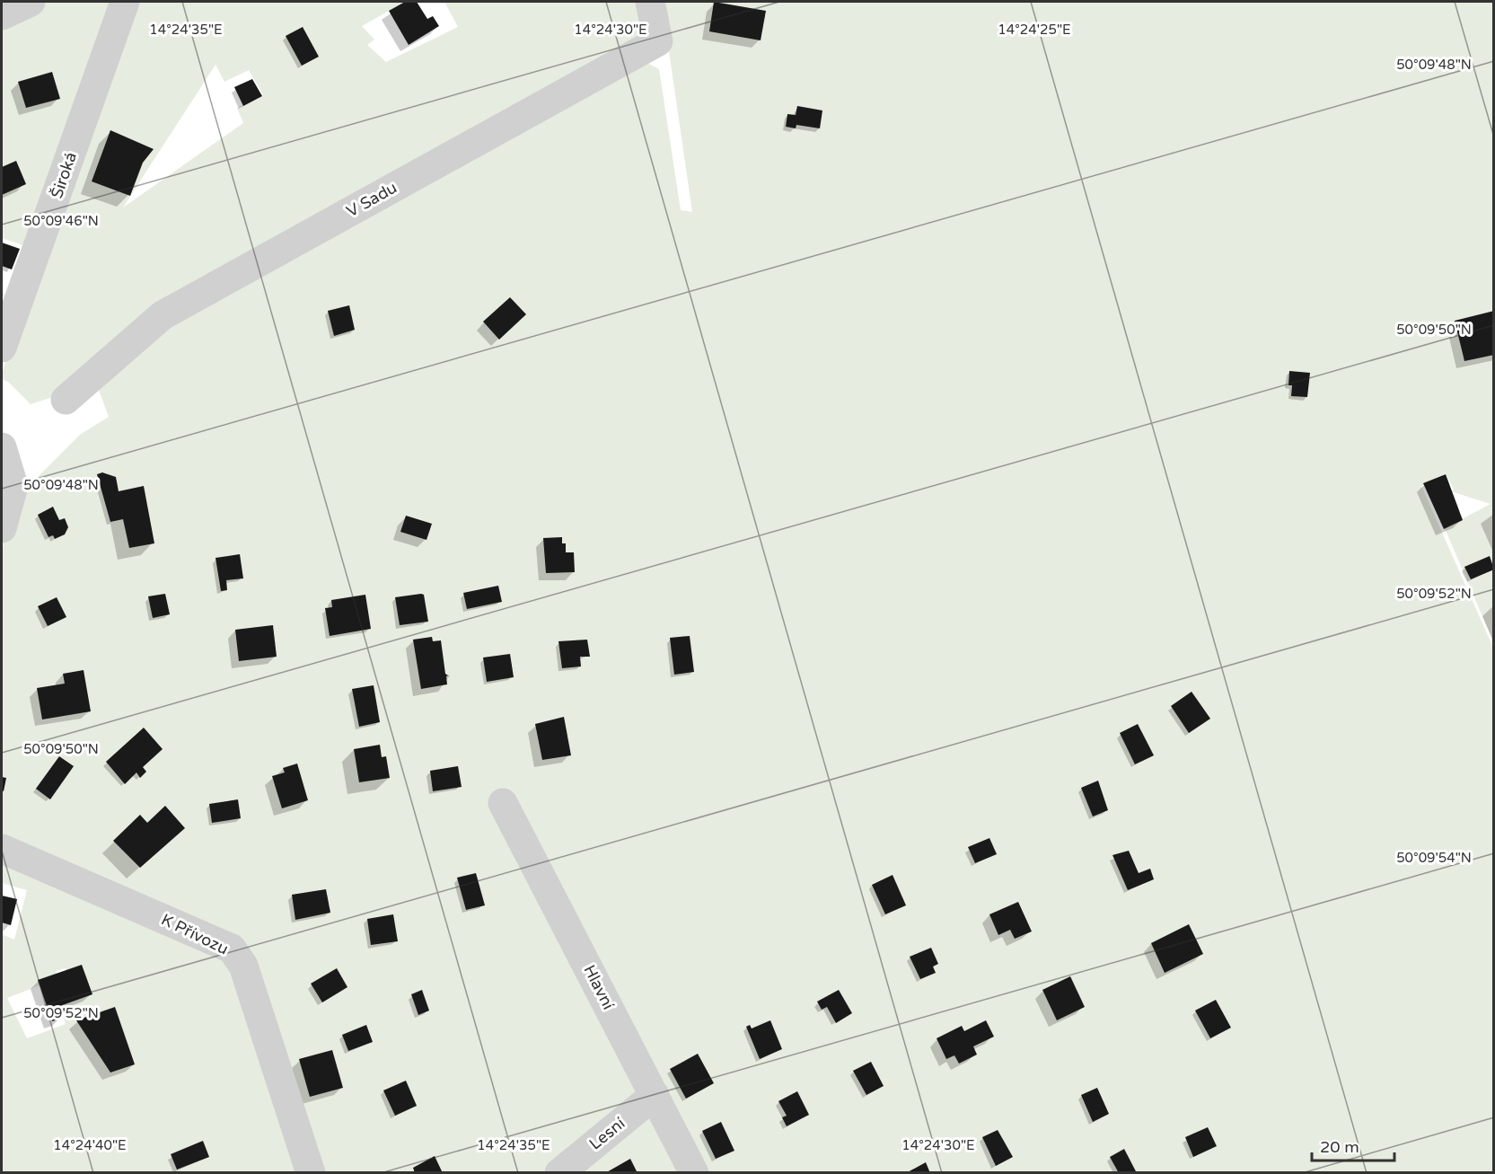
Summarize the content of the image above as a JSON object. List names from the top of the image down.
{
  "streets": {
    "street": [
      "Široká",
      "V Sadu",
      "K Přívozu",
      "Hlavní",
      "Lesní"
    ]
  },
  "crossings": [
    ["Hlavní", "Lesní"]
  ],
  "scale_bar": "20 m",
  "coordinates": [
    "14°24'35\"E",
    "14°24'30\"E",
    "14°24'25\"E",
    "50°09'48\"N",
    "50°09'46\"N",
    "50°09'50\"N",
    "50°09'52\"N",
    "50°09'54\"N",
    "14°24'40\"E"
  ]
}
